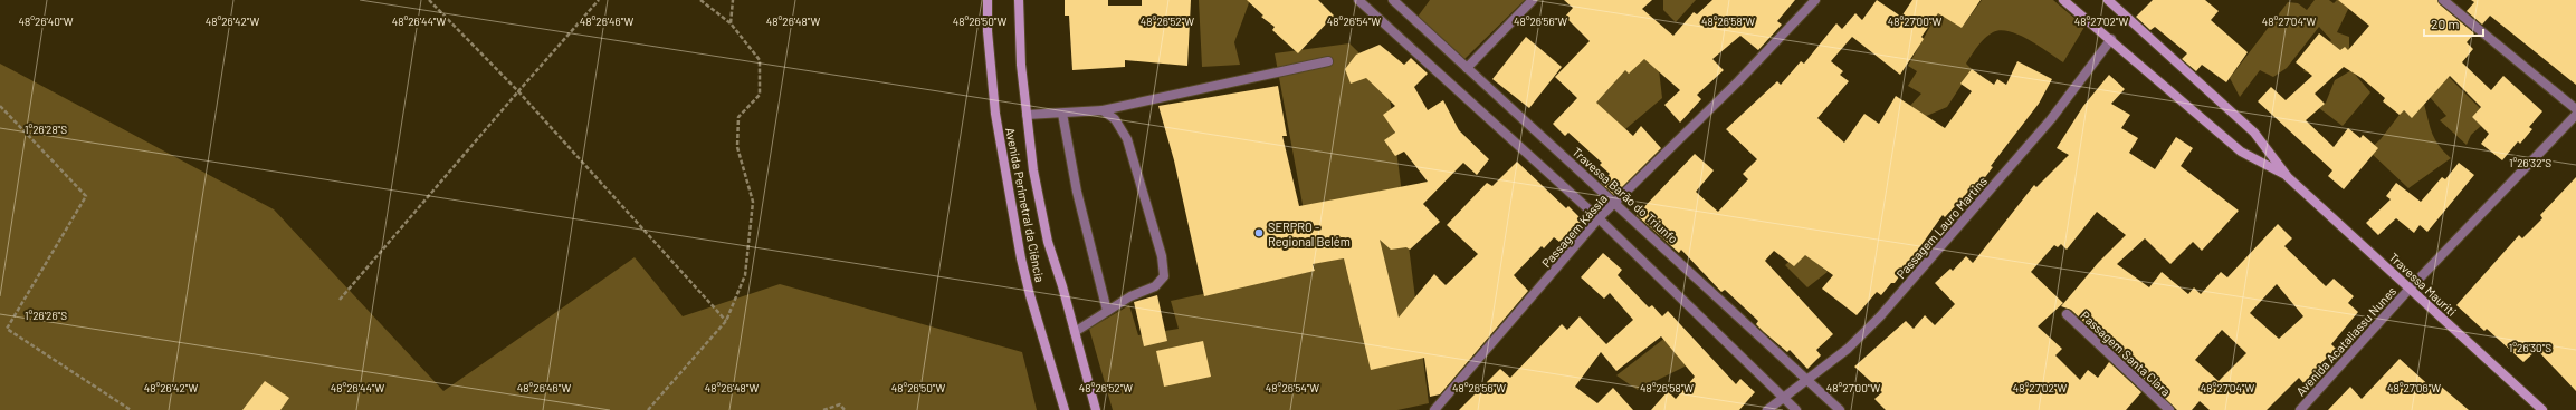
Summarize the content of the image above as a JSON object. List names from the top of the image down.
{
  "streets": {
    "main road": ["Avenida Perimetral da Ciência", "Travessa Mauriti"],
    "street": [
      "Travessa Barão do Triunfo",
      "Passagem Lauro Martins",
      "Passagem Kássia",
      "Avenida Acataliassu Nunes",
      "Passagem Santa Clara"
    ]
  },
  "crossings": [
    ["Travessa Barão do Triunfo", "Passagem Lauro Martins"],
    ["Travessa Barão do Triunfo", "Passagem Kássia"],
    ["Passagem Lauro Martins", "Travessa Mauriti"],
    ["Travessa Mauriti", "Avenida Acataliassu Nunes"]
  ],
  "places": ["SERPRO - Regional Belém"],
  "scale_bar": "20 m",
  "coordinates": [
    "48°26'40\"W",
    "48°26'42\"W",
    "48°26'44\"W",
    "48°26'46\"W",
    "48°26'48\"W",
    "48°26'50\"W",
    "48°26'52\"W",
    "48°26'54\"W",
    "48°26'56\"W",
    "48°26'58\"W",
    "48°27'00\"W",
    "48°27'02\"W",
    "48°27'04\"W",
    "1°26'28\"S",
    "1°26'32\"S",
    "1°26'26\"S",
    "1°26'30\"S",
    "48°27'06\"W"
  ]
}
